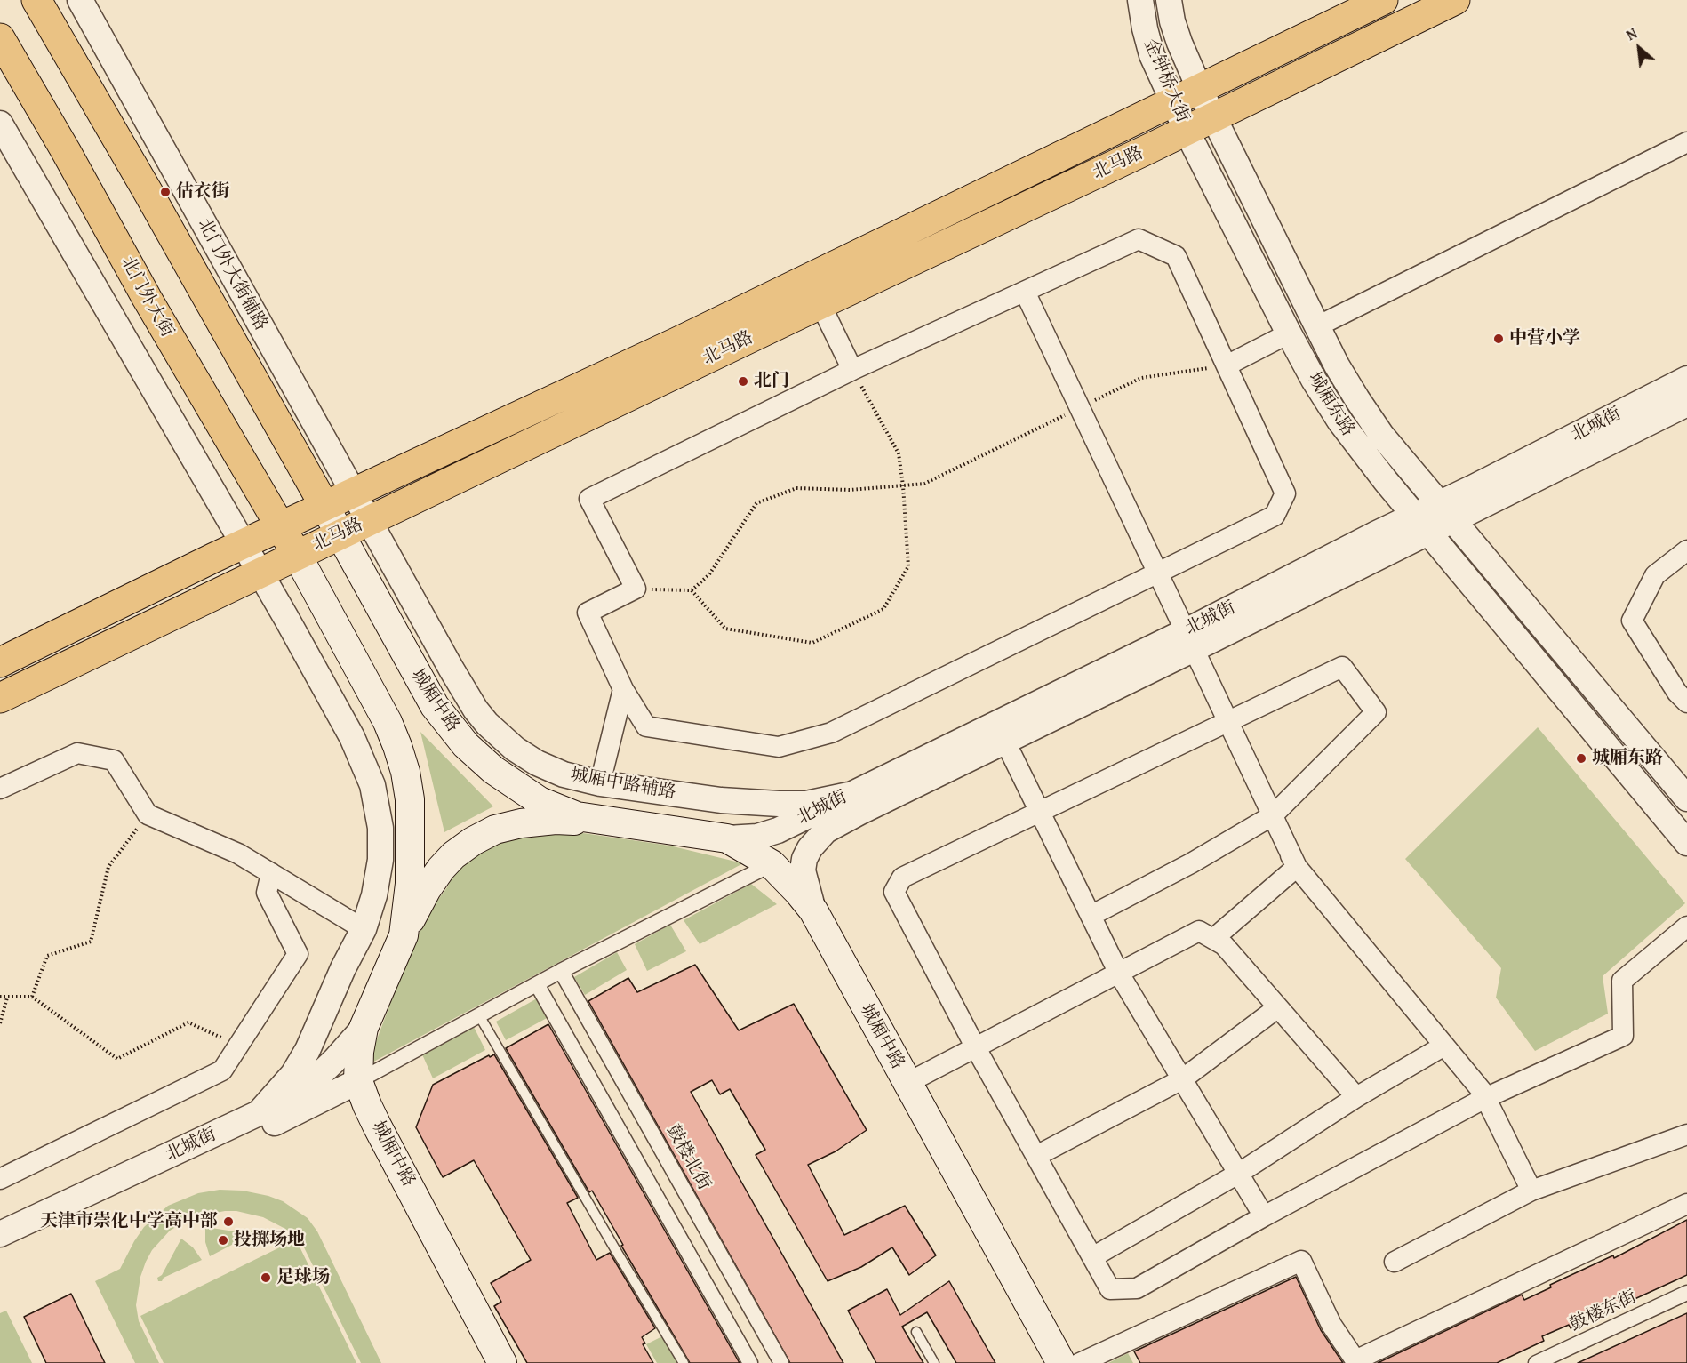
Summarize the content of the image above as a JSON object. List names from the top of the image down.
{
  "streets": {
    "main road": ["北马路", "北门外大街", "城厢中路"],
    "street": [
      "金钟桥大街",
      "北门外大街辅路",
      "城厢东路",
      "北城街",
      "城厢中路辅路",
      "鼓楼北街",
      "鼓楼东街"
    ]
  },
  "crossings": [
    ["金钟桥大街", "北马路"],
    ["金钟桥大街", "城厢东路"],
    ["北马路", "北门外大街辅路"],
    ["北马路", "北门外大街"],
    ["北马路", "城厢东路"],
    ["北马路", "城厢中路"],
    ["北马路", "城厢中路辅路"],
    ["北门外大街辅路", "城厢中路辅路"],
    ["北门外大街", "城厢中路"],
    ["城厢东路", "北城街"],
    ["北城街", "城厢中路"],
    ["北城街", "城厢中路辅路"]
  ],
  "places": [
    "估衣街",
    "中营小学",
    "北门",
    "城厢东路",
    "天津市崇化中学高中部",
    "投掷场地",
    "足球场"
  ],
  "north": "top left"
}
